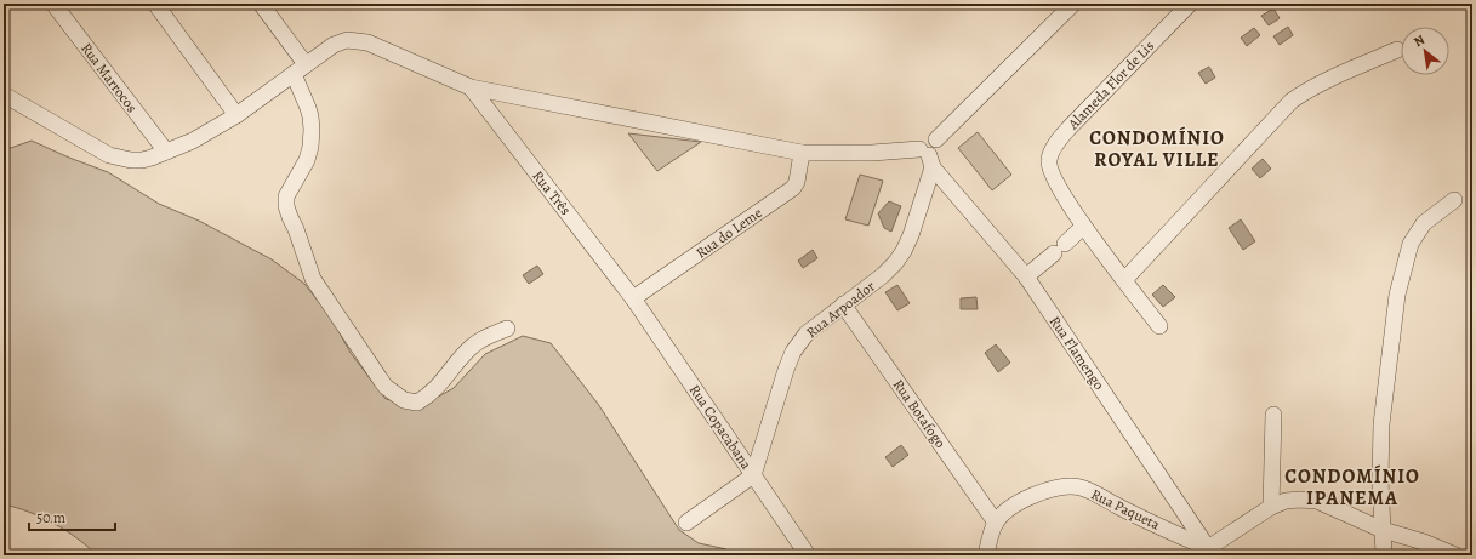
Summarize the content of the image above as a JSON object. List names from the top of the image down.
{
  "streets": {
    "street": [
      "Rua Marrocos",
      "Alameda Flor de Lis",
      "Rua Três",
      "Rua do Leme",
      "Rua Arpoador",
      "Rua Flamengo",
      "Rua Botafogo",
      "Rua Copacabana",
      "Rua Paqueta"
    ]
  },
  "crossings": [
    ["Rua Três", "Rua do Leme"],
    ["Rua Três", "Rua Copacabana"],
    ["Rua do Leme", "Rua Copacabana"],
    ["Rua Arpoador", "Rua Flamengo"],
    ["Rua Arpoador", "Rua Botafogo"],
    ["Rua Arpoador", "Rua Copacabana"],
    ["Rua Flamengo", "Rua Paqueta"],
    ["Rua Botafogo", "Rua Paqueta"]
  ],
  "districts": ["CONDOMÍNIO ROYAL VILLE", "CONDOMÍNIO IPANEMA"],
  "scale_bar": "50 m",
  "north": "top left"
}
